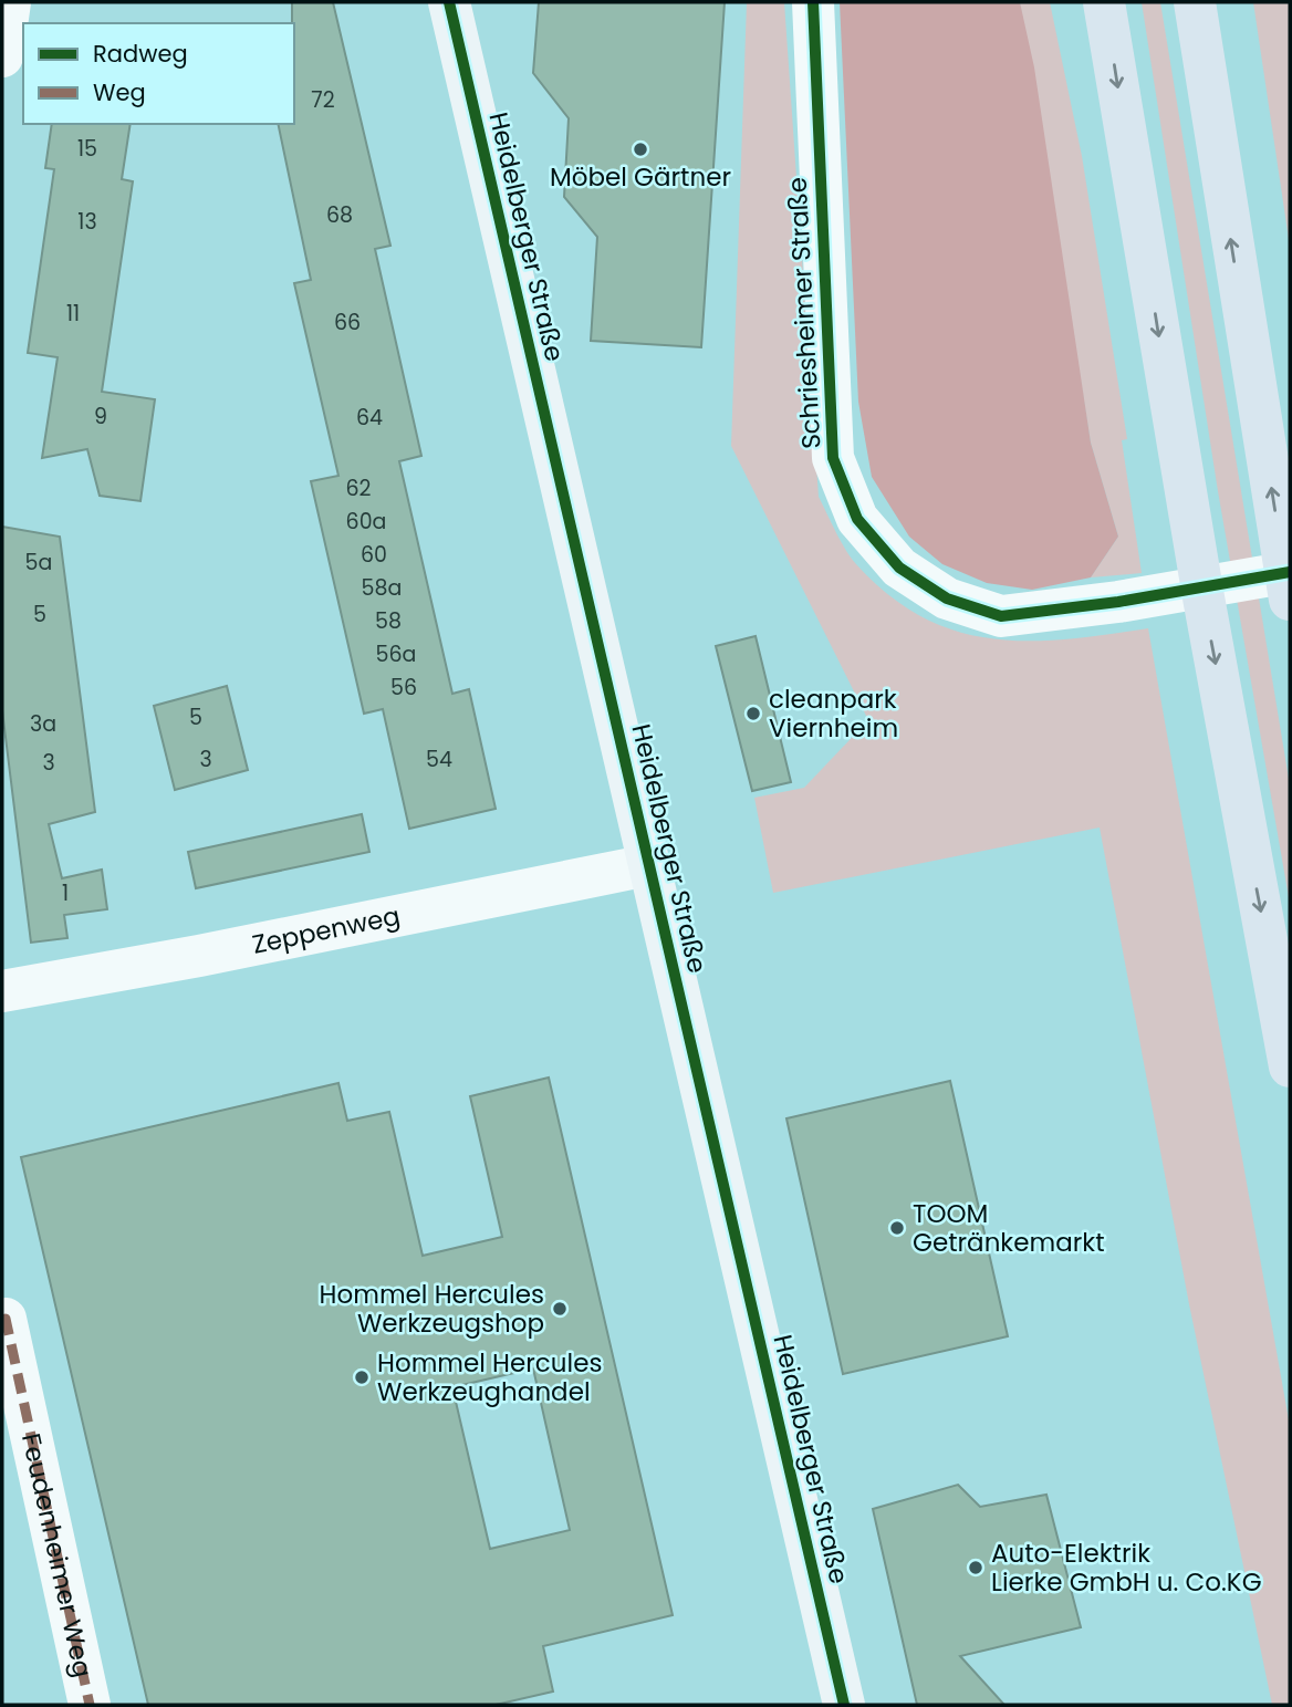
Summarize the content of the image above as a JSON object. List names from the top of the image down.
{
  "streets": {
    "street": [
      "Heidelberger Straße",
      "Schriesheimer Straße",
      "Zeppenweg",
      "Feudenheimer Weg"
    ]
  },
  "crossings": [
    ["Heidelberger Straße", "Zeppenweg"]
  ],
  "places": [
    "Möbel Gärtner",
    "cleanpark Viernheim",
    "TOOM Getränkemarkt",
    "Hommel Hercules Werkzeugshop",
    "Hommel Hercules Werkzeughandel",
    "Auto-Elektrik Lierke GmbH u. Co.KG"
  ],
  "house_numbers": [
    "72",
    "15",
    "68",
    "13",
    "11",
    "66",
    "9",
    "64",
    "62",
    "60a",
    "60",
    "5a",
    "58a",
    "5",
    "58",
    "56a",
    "56",
    "5",
    "3a",
    "3",
    "54",
    "3",
    "1"
  ],
  "legend": ["Radweg", "Weg"]
}
